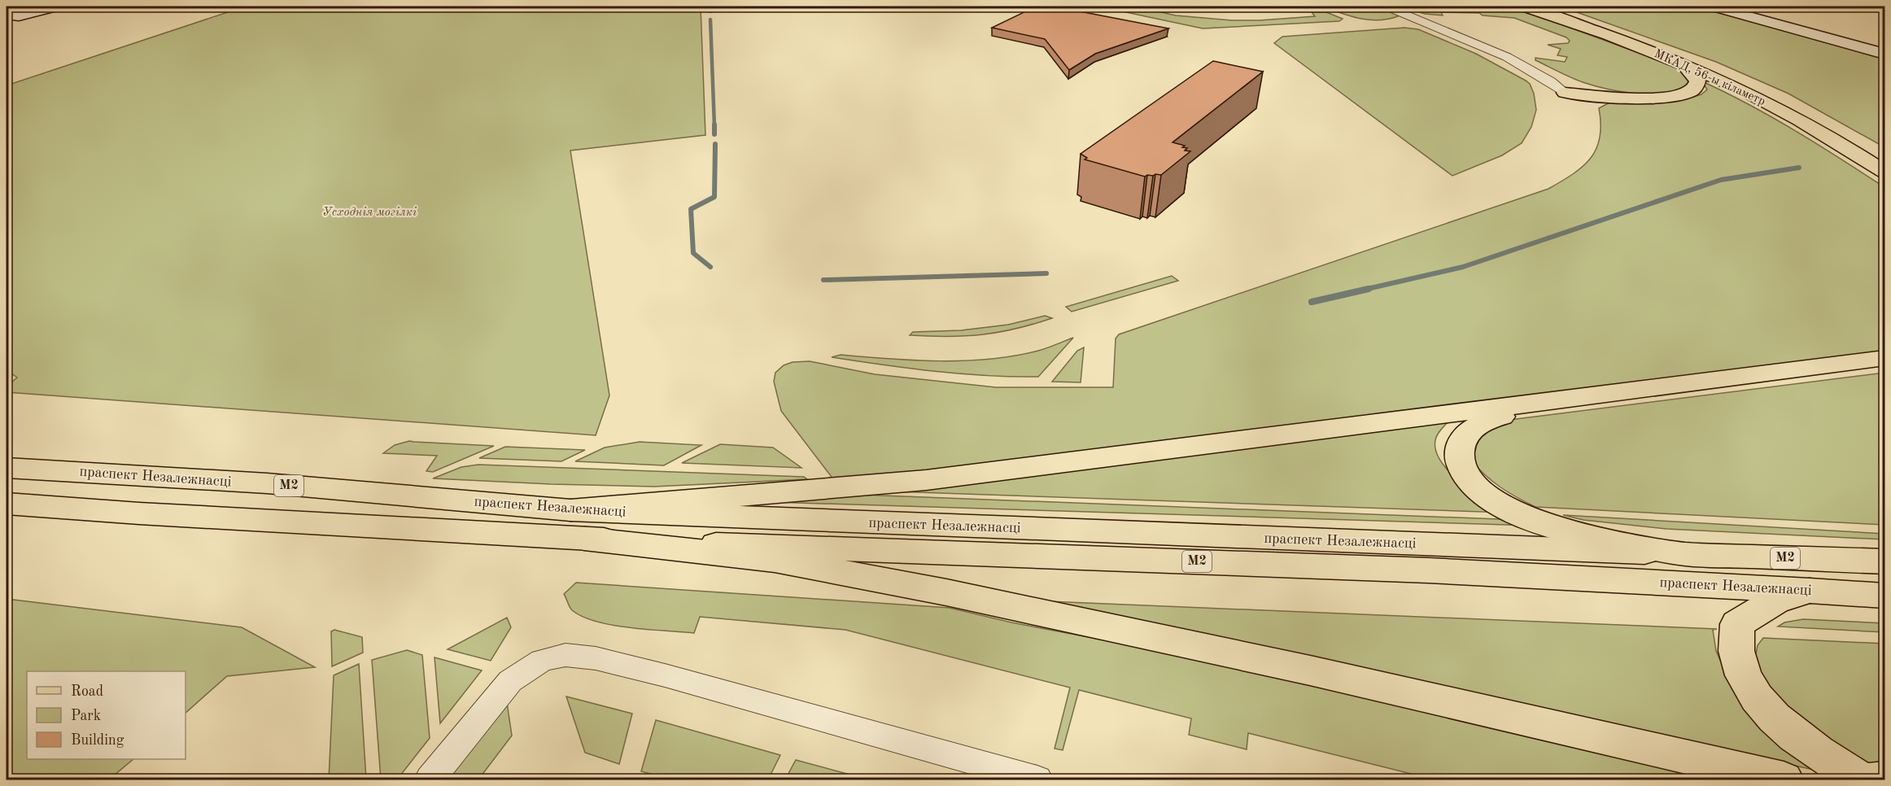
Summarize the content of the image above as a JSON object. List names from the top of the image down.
{
  "streets": {
    "main road": ["МКАД, 56-ы кіламетр", "праспект Незалежнасці", "М2"]
  },
  "parks": ["Усходнія могілкі"],
  "legend": ["Road", "Park", "Building"]
}
